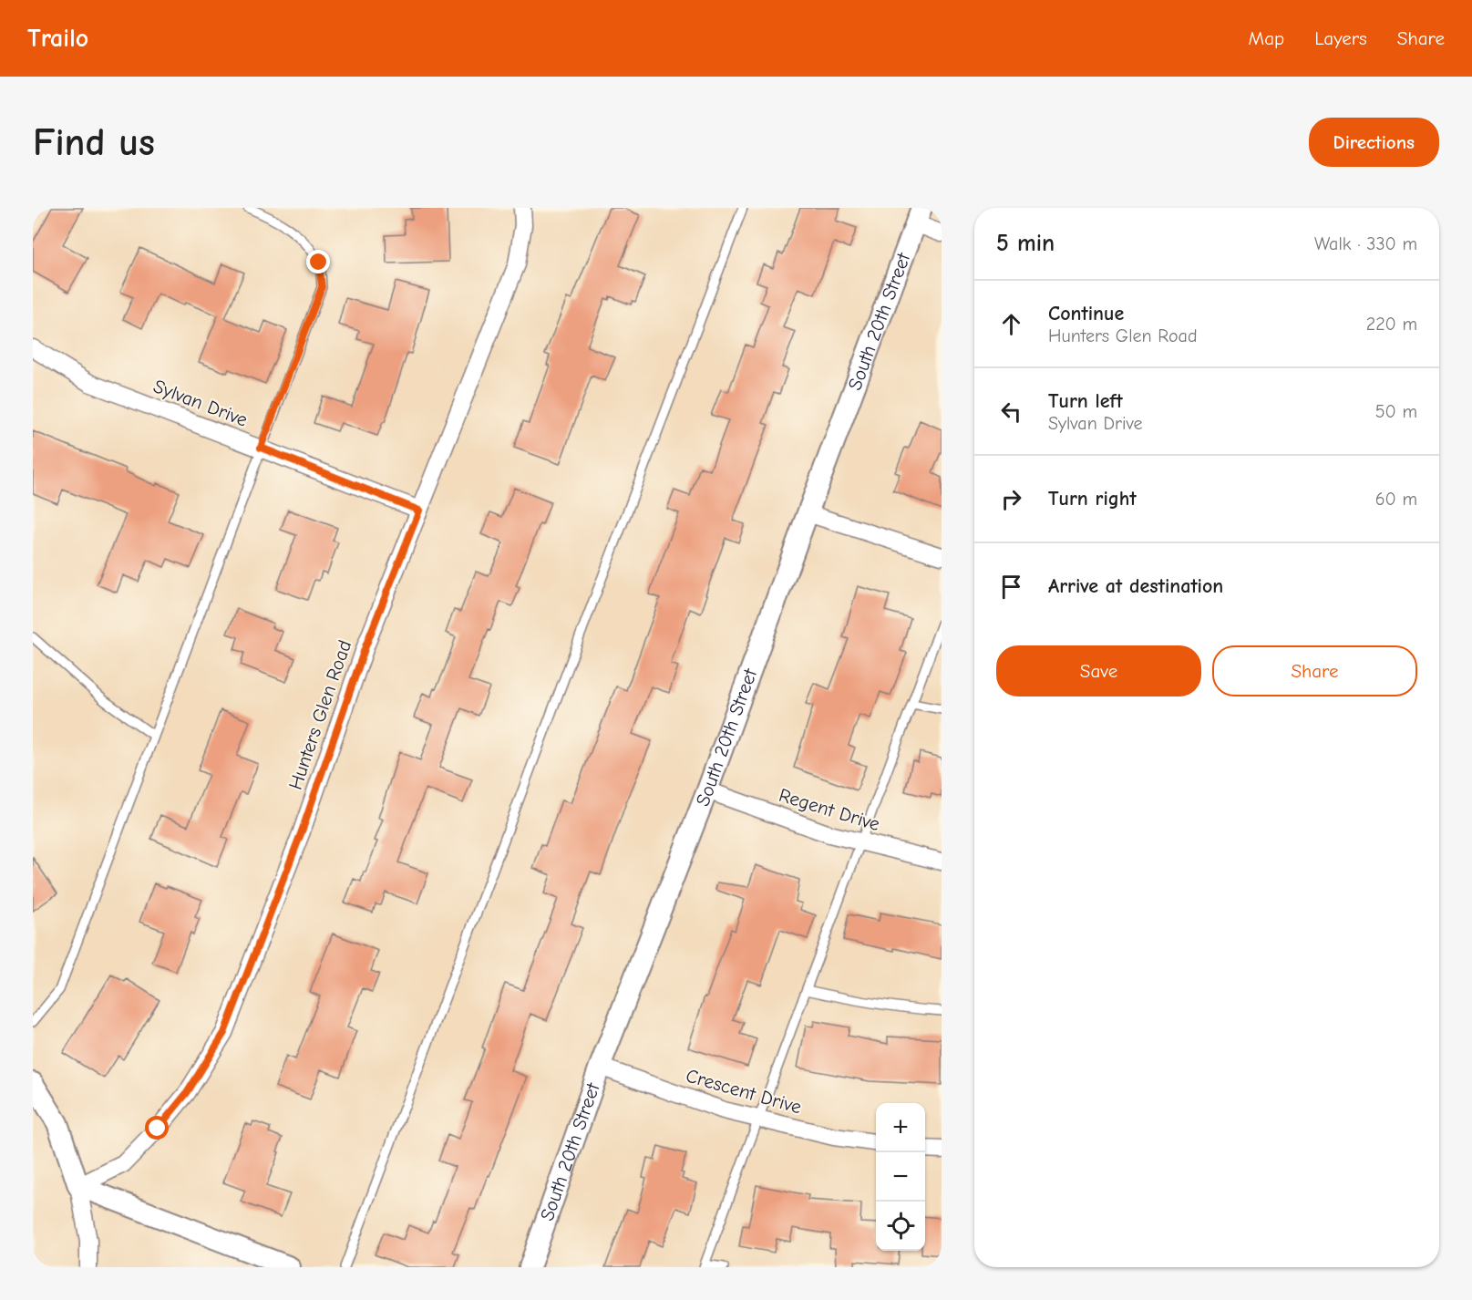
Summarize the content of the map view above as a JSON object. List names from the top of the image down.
{
  "streets": {
    "street": [
      "South 20th Street",
      "Sylvan Drive",
      "Hunters Glen Road",
      "Regent Drive",
      "Crescent Drive"
    ]
  },
  "crossings": [
    ["South 20th Street", "Regent Drive"],
    ["South 20th Street", "Crescent Drive"],
    ["Sylvan Drive", "Hunters Glen Road"]
  ],
  "page": {
    "header": "Trailo",
    "nav": ["Map", "Layers", "Share"],
    "buttons": [
      "Directions",
      ["Save", "Share"]
    ],
    "title": "Find us",
    "heading": ["5 min", "Walk · 330 m"],
    "list": [
      ["Continue", "Hunters Glen Road", "220 m"],
      ["Turn left", "Sylvan Drive", "50 m"],
      ["Turn right", "60 m"],
      "Arrive at destination"
    ],
    "map_buttons": ["+", "−"]
  }
}
